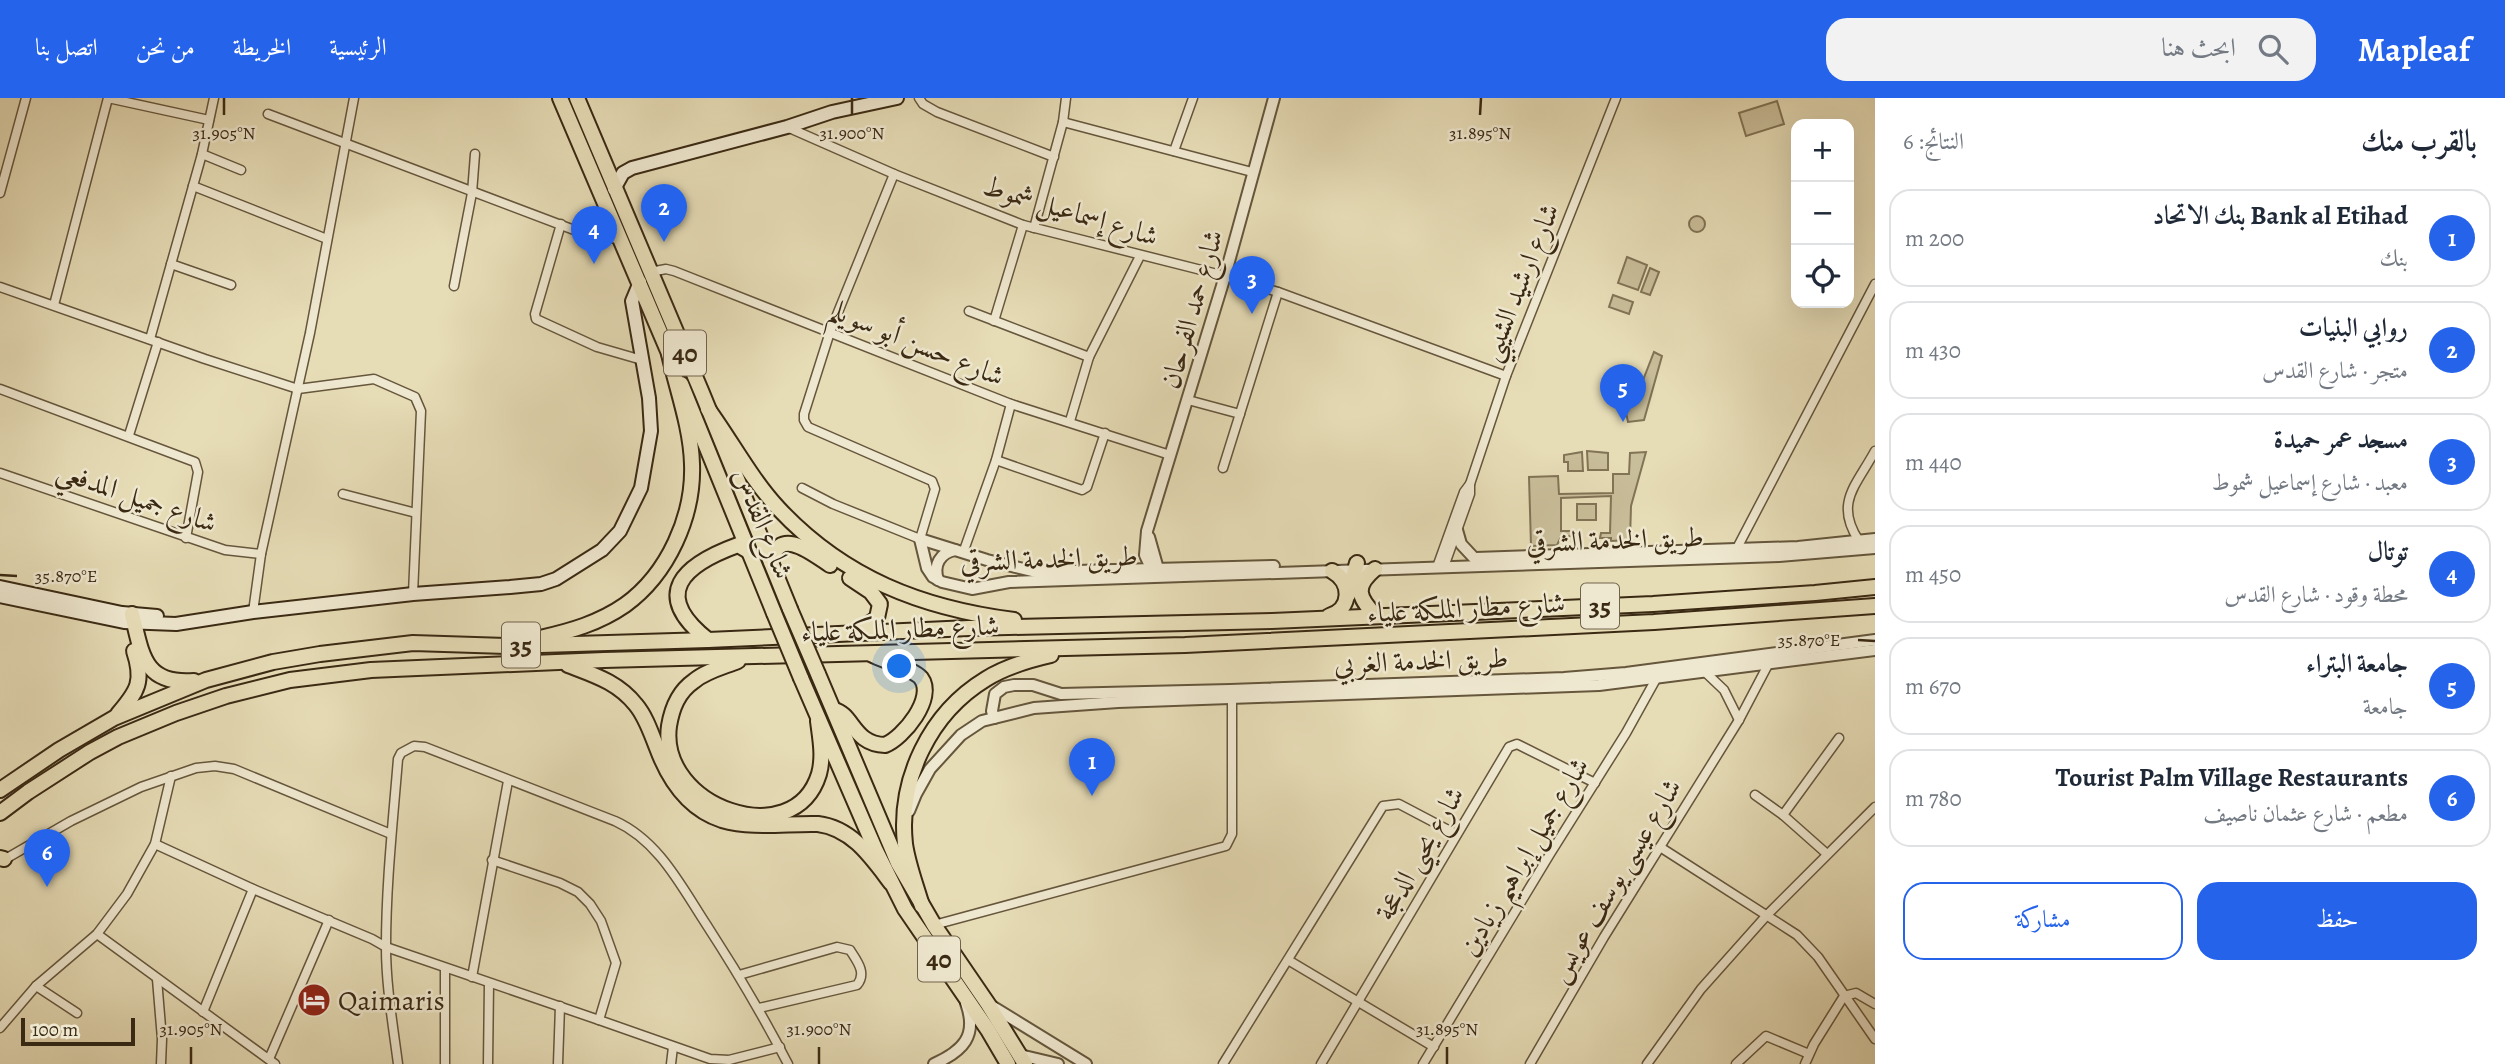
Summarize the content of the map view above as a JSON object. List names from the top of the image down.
{
  "streets": {
    "highway": [
      "40",
      "شارع القدس",
      "35",
      "شارع مطار الملكة علياء"
    ],
    "street": [
      "شارع إسماعيل شموط",
      "شارع ارشيد الشيبي",
      "شارع حمد الفرحان",
      "شارع حسن أبو سويلم",
      "شارع جميل المدفعي",
      "طريق الخدمة الشرقي",
      "طريق الخدمة الغربي",
      "شارع يحيى الدعجة",
      "شارع جميل إبراهيم زيادين",
      "شارع عيسى يوسف عويس"
    ]
  },
  "crossings": [
    ["شارع إسماعيل شموط", "شارع ارشيد الشيبي"],
    ["شارع إسماعيل شموط", "شارع حمد الفرحان"],
    ["شارع ارشيد الشيبي", "طريق الخدمة الشرقي"],
    ["شارع حمد الفرحان", "شارع حسن أبو سويلم"],
    ["شارع حمد الفرحان", "طريق الخدمة الشرقي"],
    ["شارع حسن أبو سويلم", "شارع القدس"],
    ["طريق الخدمة الغربي", "شارع جميل إبراهيم زيادين"],
    ["طريق الخدمة الغربي", "شارع عيسى يوسف عويس"],
    ["شارع يحيى الدعجة", "شارع جميل إبراهيم زيادين"]
  ],
  "places": {
    "hotel": ["Qaimaris"]
  },
  "scale_bar": "100 m",
  "page": {
    "header": "Mapleaf",
    "search": "ابحث هنا",
    "nav": [
      "الرئيسية",
      "الخريطة",
      "من نحن",
      "اتصل بنا"
    ],
    "heading": ["بالقرب منك", "النتائج: 6"],
    "map_buttons": ["+", "−"],
    "pins": [
      "2",
      "4",
      "3",
      "5",
      "1",
      "6"
    ],
    "list": [
      {
        "mark": "1",
        "name": "Bank al Etihad بنك الاتحاد",
        "note": "بنك",
        "value": "200 m"
      },
      {
        "mark": "2",
        "name": "روابي البنيات",
        "note": "متجر · شارع القدس",
        "value": "430 m"
      },
      {
        "mark": "3",
        "name": "مسجد عمر حميدة",
        "note": "معبد · شارع إسماعيل شموط",
        "value": "440 m"
      },
      {
        "mark": "4",
        "name": "توتال",
        "note": "محطة وقود · شارع القدس",
        "value": "450 m"
      },
      {
        "mark": "5",
        "name": "جامعة البتراء",
        "note": "جامعة",
        "value": "670 m"
      },
      {
        "mark": "6",
        "name": "Tourist Palm Village Restaurants",
        "note": "مطعم · شارع عثمان ناصيف",
        "value": "780 m"
      }
    ],
    "buttons": ["حفظ", "مشاركة"],
    "scale": "100 m"
  },
  "coordinates": [
    "31.905°N",
    "31.900°N",
    "31.895°N",
    "35.870°E"
  ]
}
